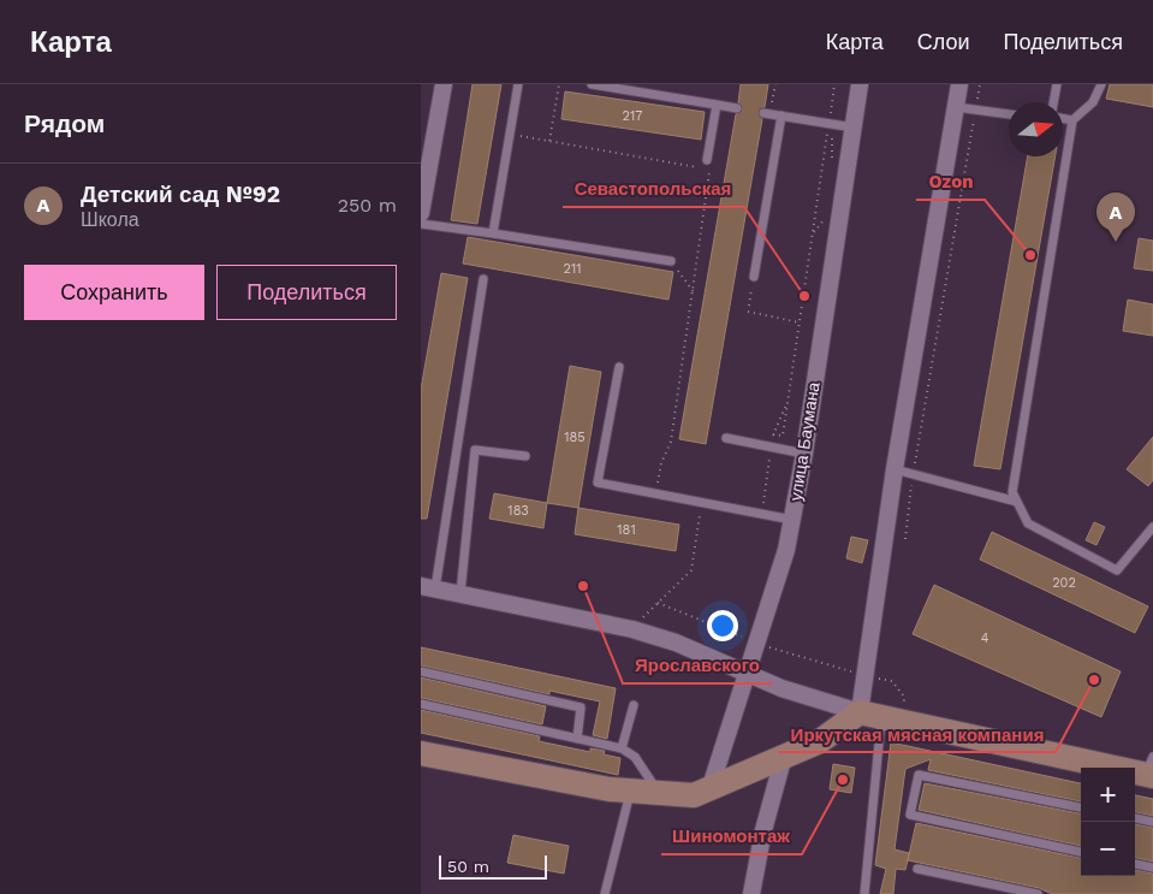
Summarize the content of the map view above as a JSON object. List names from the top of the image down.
{
  "streets": {
    "street": ["улица Баумана"]
  },
  "places": [
    "Ozon",
    "Севастопольская",
    "Ярославского",
    "Иркутская мясная компания",
    "Шиномонтаж"
  ],
  "house_numbers": [
    "217",
    "211",
    "185",
    "183",
    "181",
    "202",
    "4"
  ],
  "scale_bar": "50 m",
  "north": "right",
  "page": {
    "header": "Карта",
    "nav": ["Карта", "Слои", "Поделиться"],
    "heading": "Рядом",
    "list": [
      {
        "mark": "A",
        "name": "Детский сад №92",
        "note": "Школа",
        "value": "250 m"
      }
    ],
    "pins": "A",
    "buttons": ["Сохранить", "Поделиться"],
    "map_buttons": ["+", "−"],
    "scale": "50 m"
  }
}
